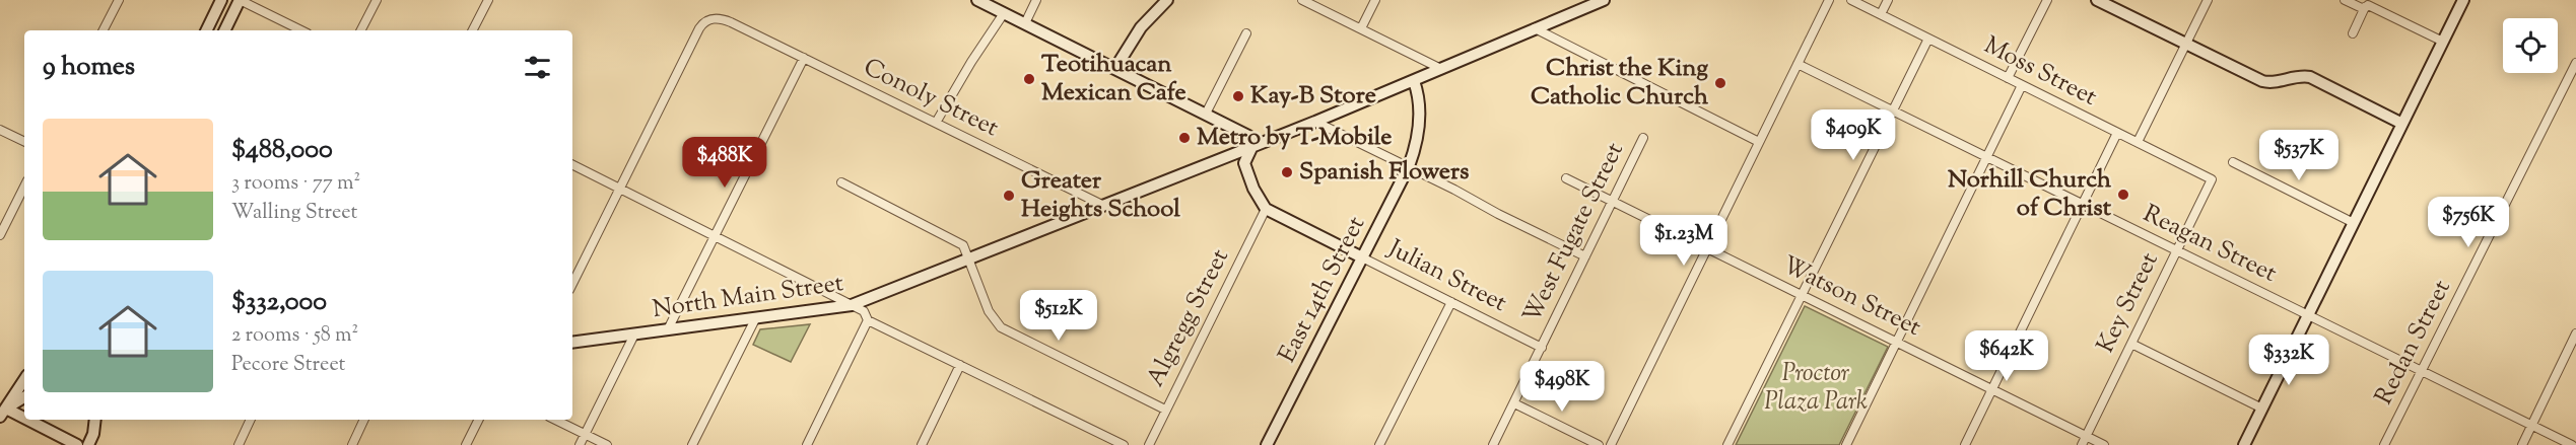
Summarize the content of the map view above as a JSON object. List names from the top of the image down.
{
  "streets": {
    "main road": ["Julian Street", "East 14th Street", "North Main Street"],
    "street": [
      "Moss Street",
      "Conoly Street",
      "West Fugate Street",
      "Reagan Street",
      "Watson Street",
      "Key Street",
      "Algregg Street",
      "Redan Street"
    ]
  },
  "crossings": [
    ["Moss Street", "Key Street"],
    ["Conoly Street", "North Main Street"],
    ["West Fugate Street", "Julian Street"],
    ["West Fugate Street", "Watson Street"],
    ["Reagan Street", "Key Street"],
    ["Reagan Street", "Redan Street"],
    ["Julian Street", "East 14th Street"],
    ["Julian Street", "Algregg Street"],
    ["East 14th Street", "North Main Street"],
    ["Watson Street", "Key Street"]
  ],
  "parks": ["Proctor Plaza Park"],
  "places": [
    "Teotihuacan Mexican Cafe",
    "Christ the King Catholic Church",
    "Kay-B Store",
    "Metro by T-Mobile",
    "Spanish Flowers",
    "Norhill Church of Christ",
    "Greater Heights School"
  ],
  "page": {
    "heading": "9 homes",
    "list": [
      {
        "name": "$488,000",
        "note": "3 rooms · 77 m² · Walling Street"
      },
      {
        "name": "$332,000",
        "note": "2 rooms · 58 m² · Pecore Street"
      }
    ],
    "price": [
      "$409K",
      "$537K",
      "$488K",
      "$756K",
      "$1.23M",
      "$512K",
      "$642K",
      "$332K",
      "$498K"
    ]
  }
}
